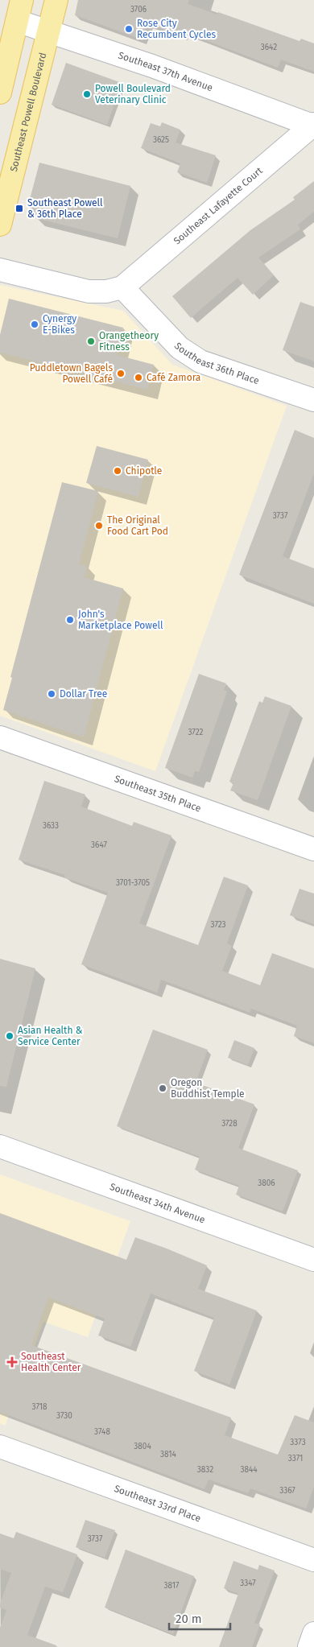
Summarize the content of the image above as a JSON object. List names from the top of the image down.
{
  "streets": {
    "main road": ["Southeast Powell Boulevard"],
    "street": [
      "Southeast 37th Avenue",
      "Southeast Lafayette Court",
      "Southeast 36th Place",
      "Southeast 35th Place",
      "Southeast 34th Avenue",
      "Southeast 33rd Place"
    ]
  },
  "crossings": [
    ["Southeast 37th Avenue", "Southeast Powell Boulevard"],
    ["Southeast 37th Avenue", "Southeast Lafayette Court"],
    ["Southeast Lafayette Court", "Southeast 36th Place"]
  ],
  "places": {
    "other": [
      "Rose City Recumbent Cycles",
      "Powell Boulevard Veterinary Clinic",
      "Cynergy E-Bikes",
      "Orangetheory Fitness",
      "Puddletown Bagels Powell Café",
      "Café Zamora",
      "Chipotle",
      "The Original Food Cart Pod",
      "John's Marketplace Powell",
      "Dollar Tree",
      "Asian Health & Service Center",
      "Oregon Buddhist Temple"
    ],
    "transit": ["Southeast Powell & 36th Place"],
    "health": ["Southeast Health Center"]
  },
  "house_numbers": [
    "3706",
    "3642",
    "3625",
    "3737",
    "3722",
    "3633",
    "3647",
    "3701-3705",
    "3723",
    "3728",
    "3806",
    "3718",
    "3730",
    "3748",
    "3373",
    "3804",
    "3814",
    "3371",
    "3832",
    "3844",
    "3367",
    "3737",
    "3347",
    "3817"
  ],
  "scale_bar": "20 m"
}
